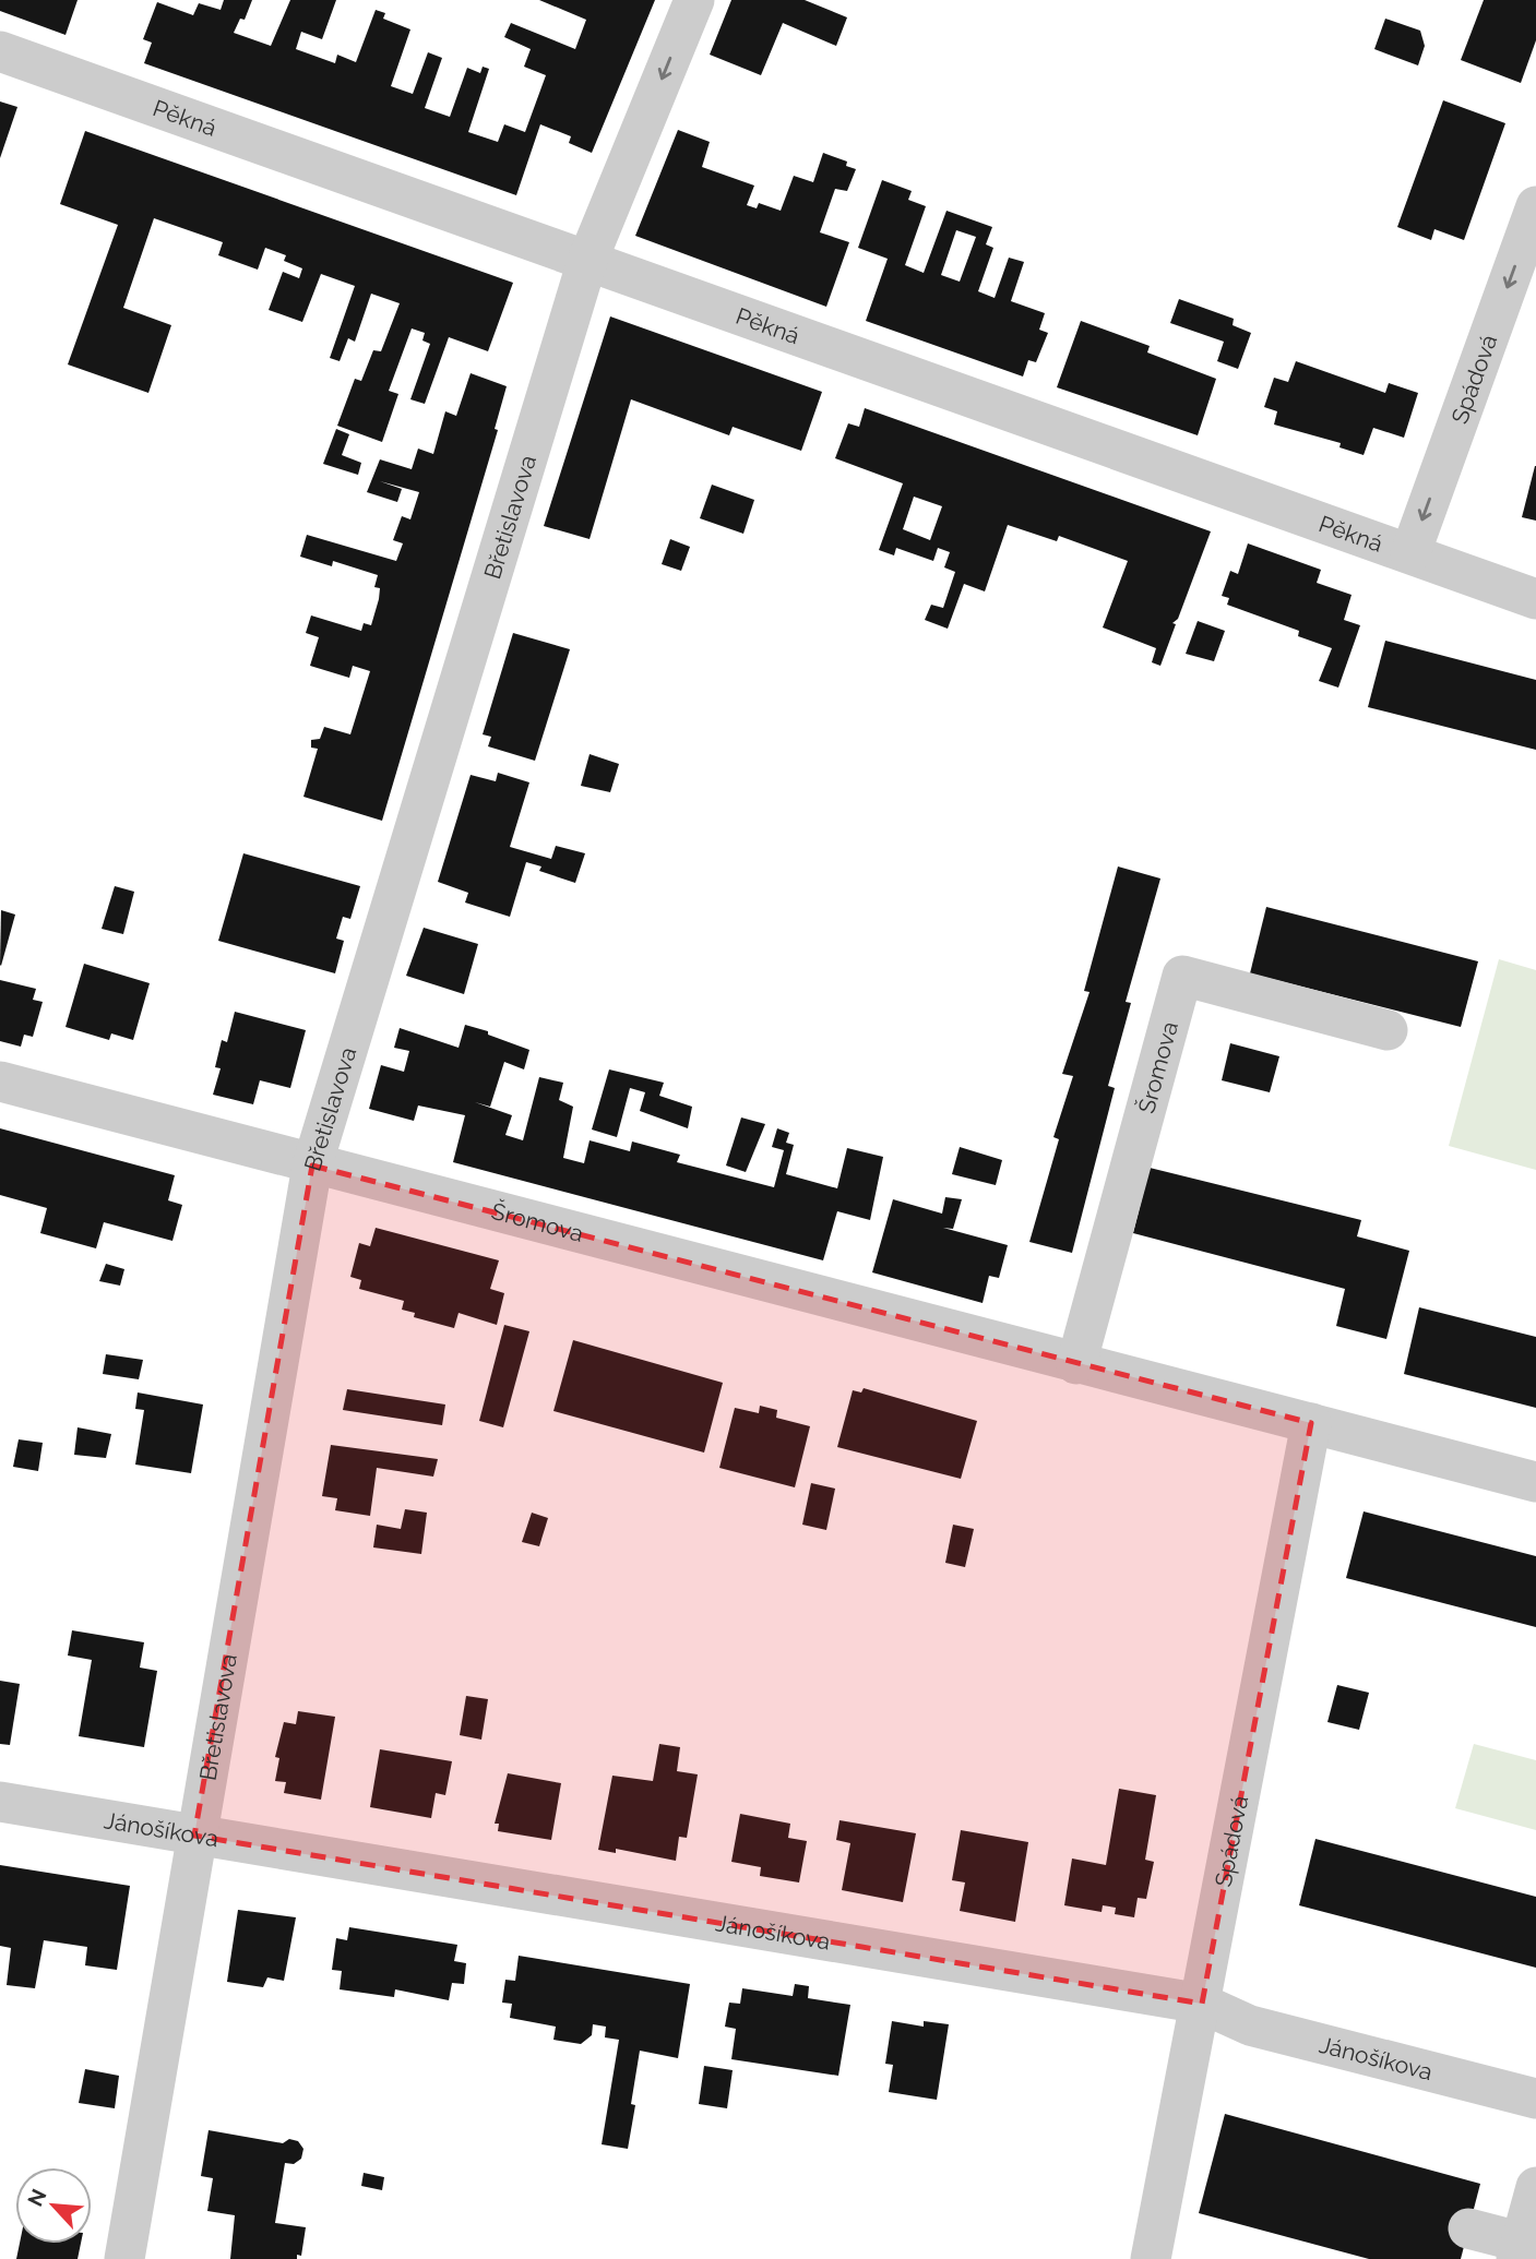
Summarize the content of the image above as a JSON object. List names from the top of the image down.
{
  "streets": {
    "street": [
      "Pěkná",
      "Spádová",
      "Břetislavova",
      "Šromova",
      "Jánošíkova"
    ]
  },
  "crossings": [
    ["Pěkná", "Spádová"],
    ["Pěkná", "Břetislavova"],
    ["Spádová", "Šromova"],
    ["Spádová", "Jánošíkova"],
    ["Břetislavova", "Šromova"],
    ["Břetislavova", "Jánošíkova"]
  ],
  "north": "top left"
}
